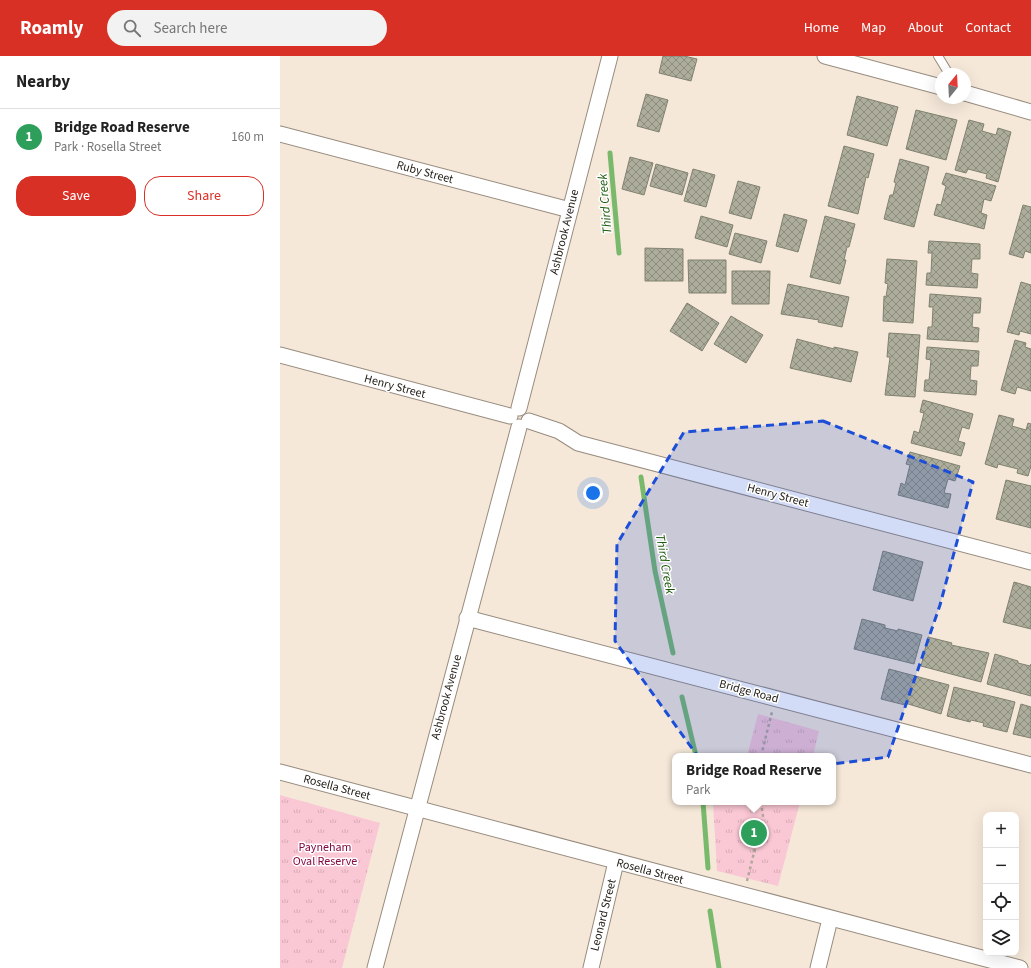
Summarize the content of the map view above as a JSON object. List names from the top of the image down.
{
  "streets": {
    "street": [
      "Ruby Street",
      "Ashbrook Avenue",
      "Henry Street",
      "Bridge Road",
      "Rosella Street",
      "Leonard Street"
    ]
  },
  "crossings": [
    ["Ruby Street", "Ashbrook Avenue"],
    ["Ashbrook Avenue", "Henry Street"],
    ["Ashbrook Avenue", "Bridge Road"],
    ["Ashbrook Avenue", "Rosella Street"],
    ["Rosella Street", "Leonard Street"]
  ],
  "water": ["Third Creek"],
  "parks": ["Payneham Oval Reserve"],
  "north": "top",
  "page": {
    "header": "Roamly",
    "search": "Search here",
    "nav": [
      "Home",
      "Map",
      "About",
      "Contact"
    ],
    "heading": "Nearby",
    "list": [
      {
        "mark": "1",
        "name": "Bridge Road Reserve",
        "note": "Park · Rosella Street",
        "value": "160 m"
      }
    ],
    "buttons": ["Save", "Share"],
    "popup": ["Bridge Road Reserve", "Park"],
    "map_buttons": ["+", "−"],
    "pins": "1"
  }
}
